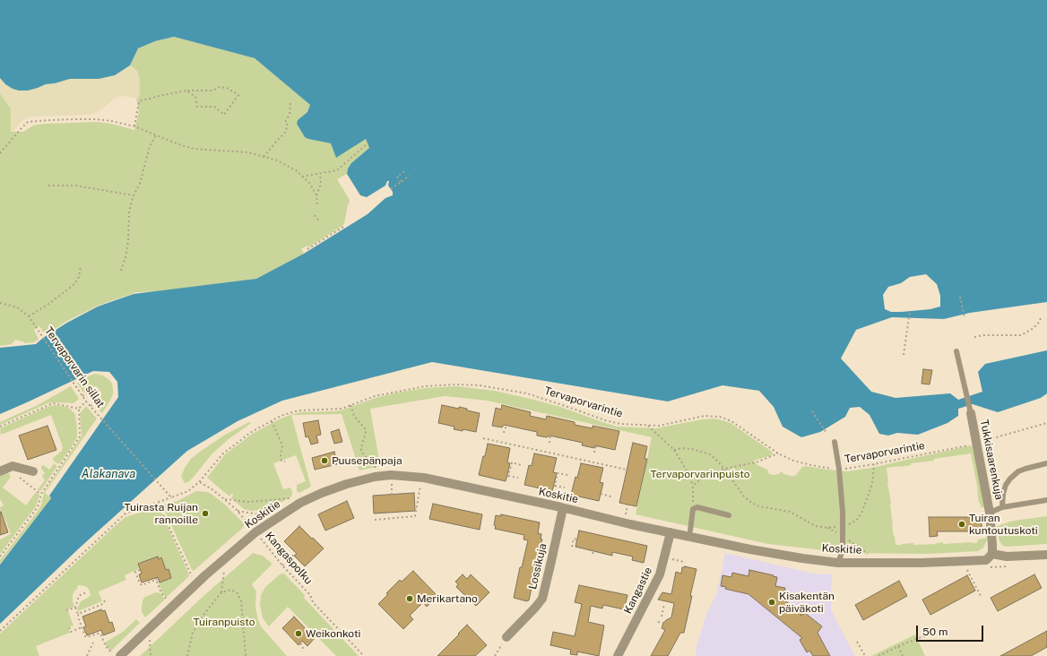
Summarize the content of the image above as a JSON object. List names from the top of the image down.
{
  "streets": {
    "street": [
      "Tukkisaarenkuja",
      "Koskitie",
      "Lossikuja",
      "Kangastie"
    ],
    "path": ["Tervaporvarin sillat", "Tervaporvarintie", "Kangaspolku"]
  },
  "crossings": [
    ["Tervaporvarin sillat", "Tervaporvarintie"],
    ["Tervaporvarintie", "Tukkisaarenkuja"],
    ["Tervaporvarintie", "Kangaspolku"],
    ["Tukkisaarenkuja", "Koskitie"],
    ["Koskitie", "Kangaspolku"],
    ["Koskitie", "Lossikuja"],
    ["Koskitie", "Kangastie"]
  ],
  "water": ["Alakanava"],
  "parks": ["Tervaporvarinpuisto", "Tuiranpuisto"],
  "places": [
    "Puusepänpaja",
    "Tuirasta Ruijan rannoille",
    "Tuiran kuntoutuskoti",
    "Merikartano",
    "Kisakentän päiväkoti",
    "Weikonkoti"
  ],
  "scale_bar": "50 m"
}
